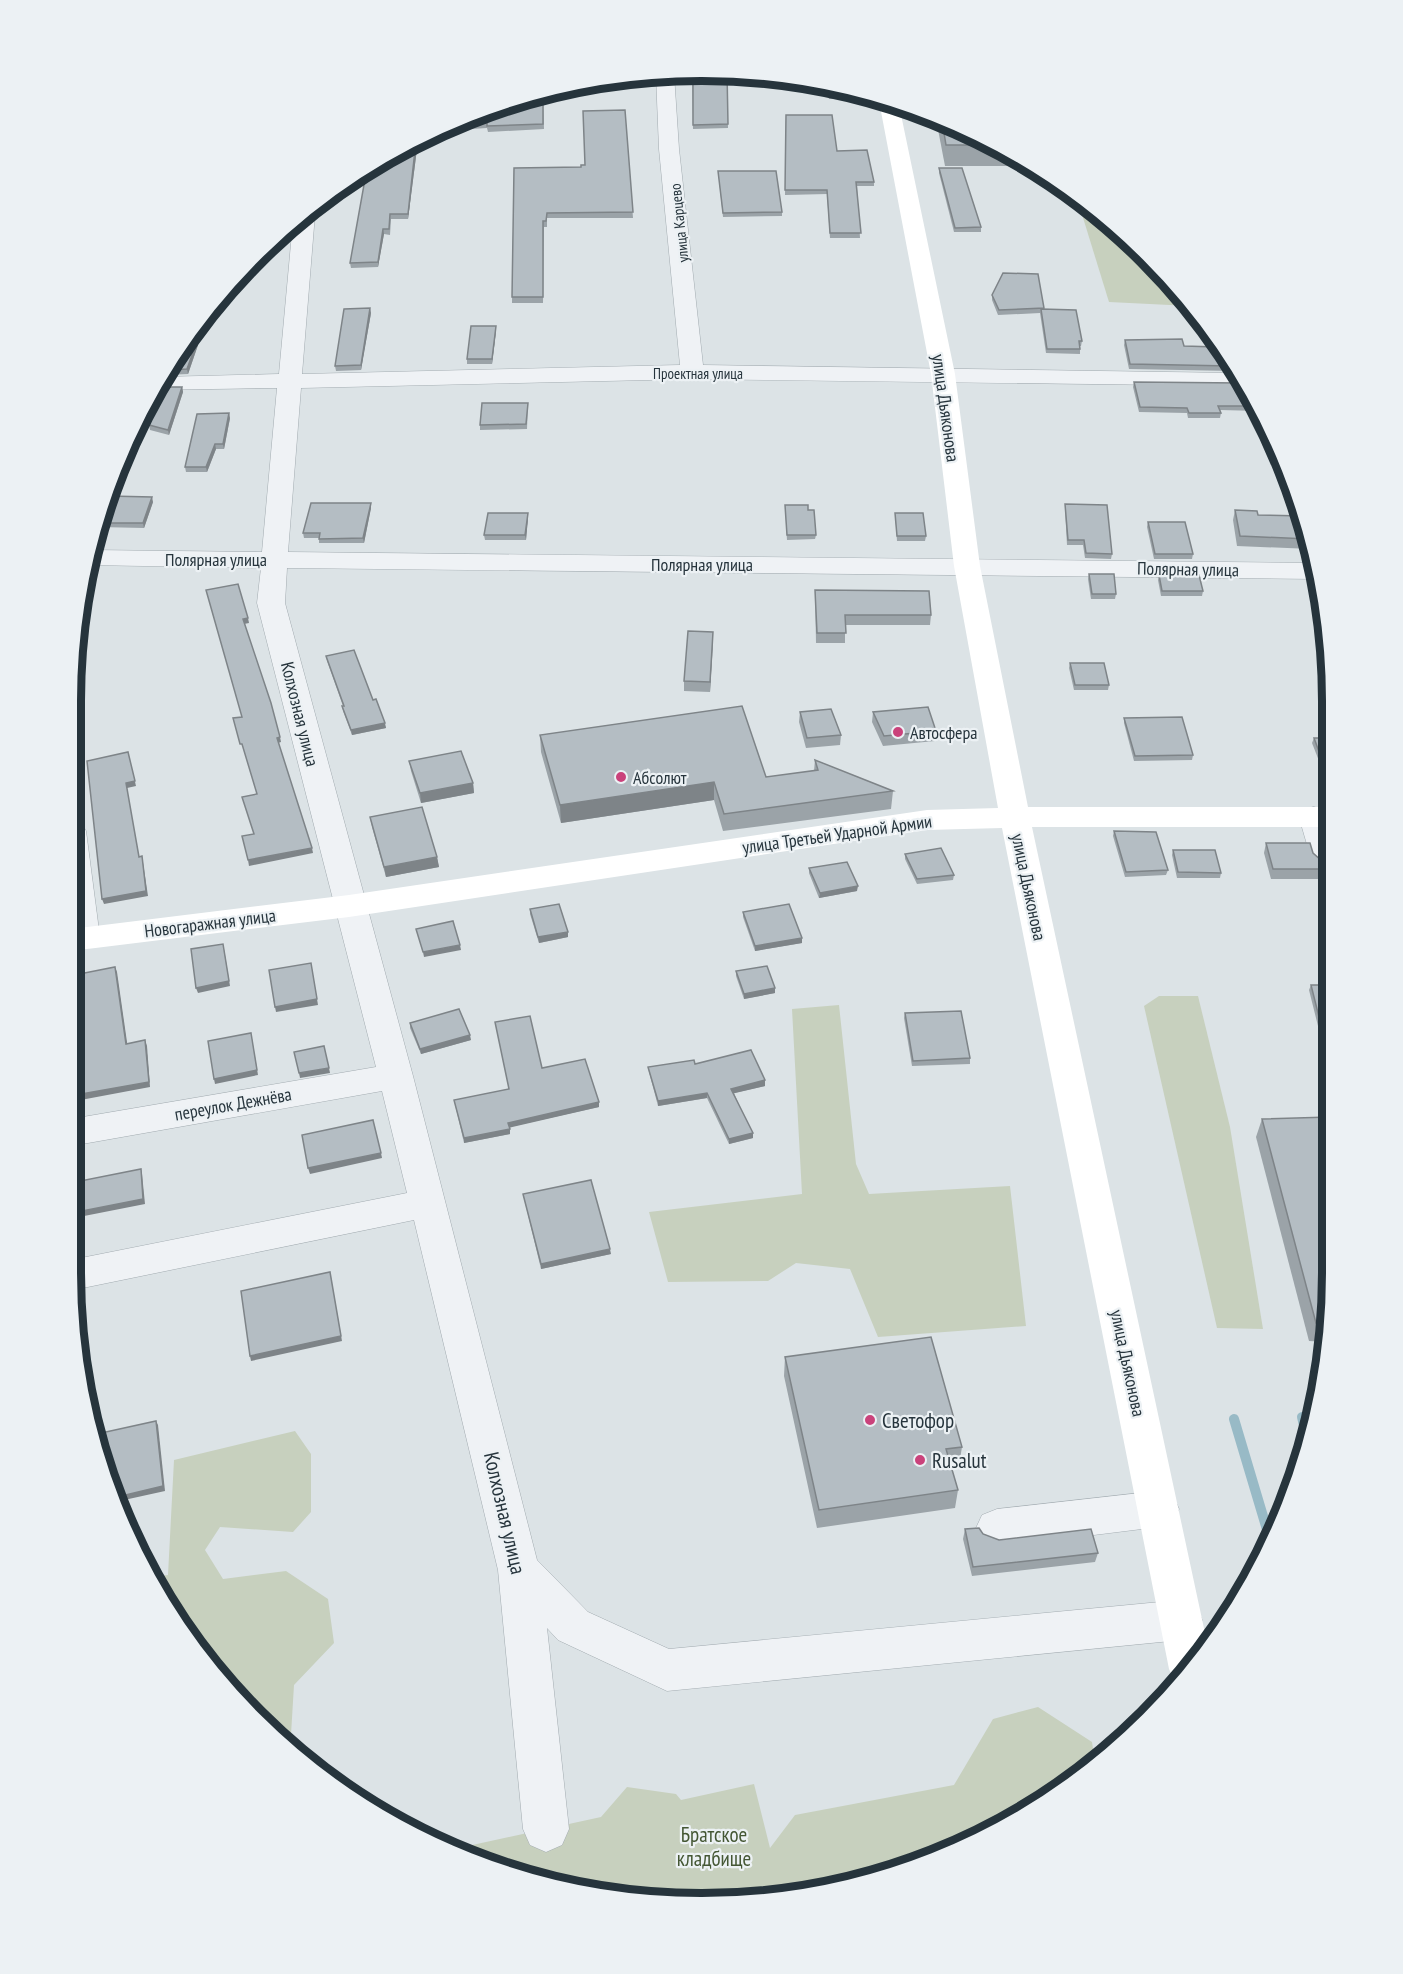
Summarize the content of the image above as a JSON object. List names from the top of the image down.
{
  "streets": {
    "main road": ["улица Дьяконова", "улица Третьей Ударной Армии", "Новогаражная улица"],
    "street": [
      "улица Карцево",
      "Проектная улица",
      "Полярная улица",
      "Колхозная улица",
      "переулок Дежнёва"
    ]
  },
  "crossings": [
    ["улица Карцево", "Проектная улица"],
    ["Проектная улица", "улица Дьяконова"],
    ["Проектная улица", "Колхозная улица"],
    ["улица Дьяконова", "Полярная улица"],
    ["улица Дьяконова", "улица Третьей Ударной Армии"],
    ["Полярная улица", "Колхозная улица"],
    ["Колхозная улица", "улица Третьей Ударной Армии"],
    ["Колхозная улица", "Новогаражная улица"],
    ["Колхозная улица", "переулок Дежнёва"],
    ["улица Третьей Ударной Армии", "Новогаражная улица"]
  ],
  "parks": ["Братское кладбище"],
  "places": [
    "Автосфера",
    "Абсолют",
    "Светофор",
    "Rusalut"
  ]
}
